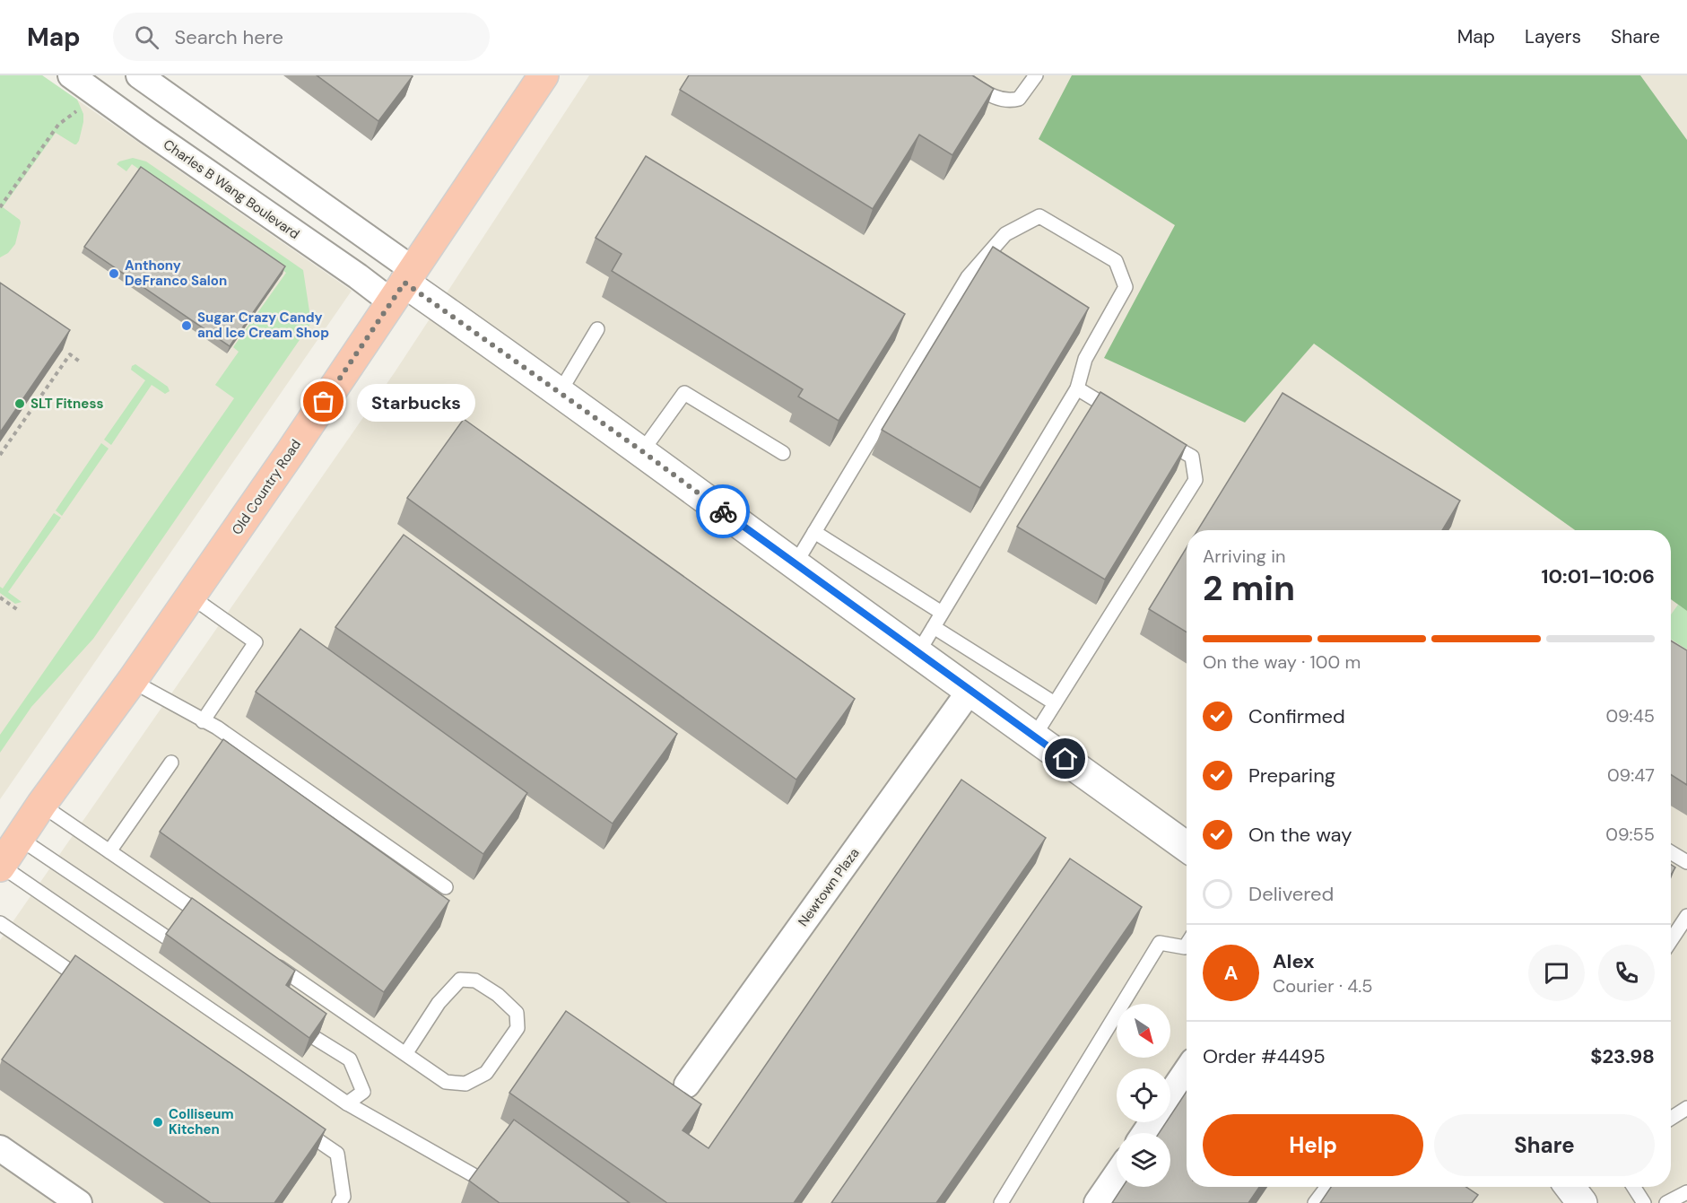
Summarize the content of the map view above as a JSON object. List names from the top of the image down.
{
  "streets": {
    "main road": ["Old Country Road"],
    "street": ["Charles B Wang Boulevard", "Newtown Plaza"]
  },
  "crossings": [
    ["Charles B Wang Boulevard", "Old Country Road"]
  ],
  "places": [
    "Anthony DeFranco Salon",
    "Sugar Crazy Candy and Ice Cream Shop",
    "Starbucks",
    "SLT Fitness",
    "Colliseum Kitchen"
  ],
  "north": "bottom right",
  "page": {
    "header": "Map",
    "search": "Search here",
    "nav": ["Map", "Layers", "Share"],
    "bubble": "Starbucks",
    "heading": ["2 min", "Arriving in", "10:01–10:06"],
    "panel": [
      "Alex",
      "Courier · 4.5",
      "Order #4495",
      "$23.98"
    ],
    "bar": "On the way · 100 m",
    "list": [
      ["Confirmed", "09:45"],
      ["Preparing", "09:47"],
      ["On the way", "09:55"],
      "Delivered"
    ],
    "round": "A",
    "buttons": ["Help", "Share"]
  }
}
